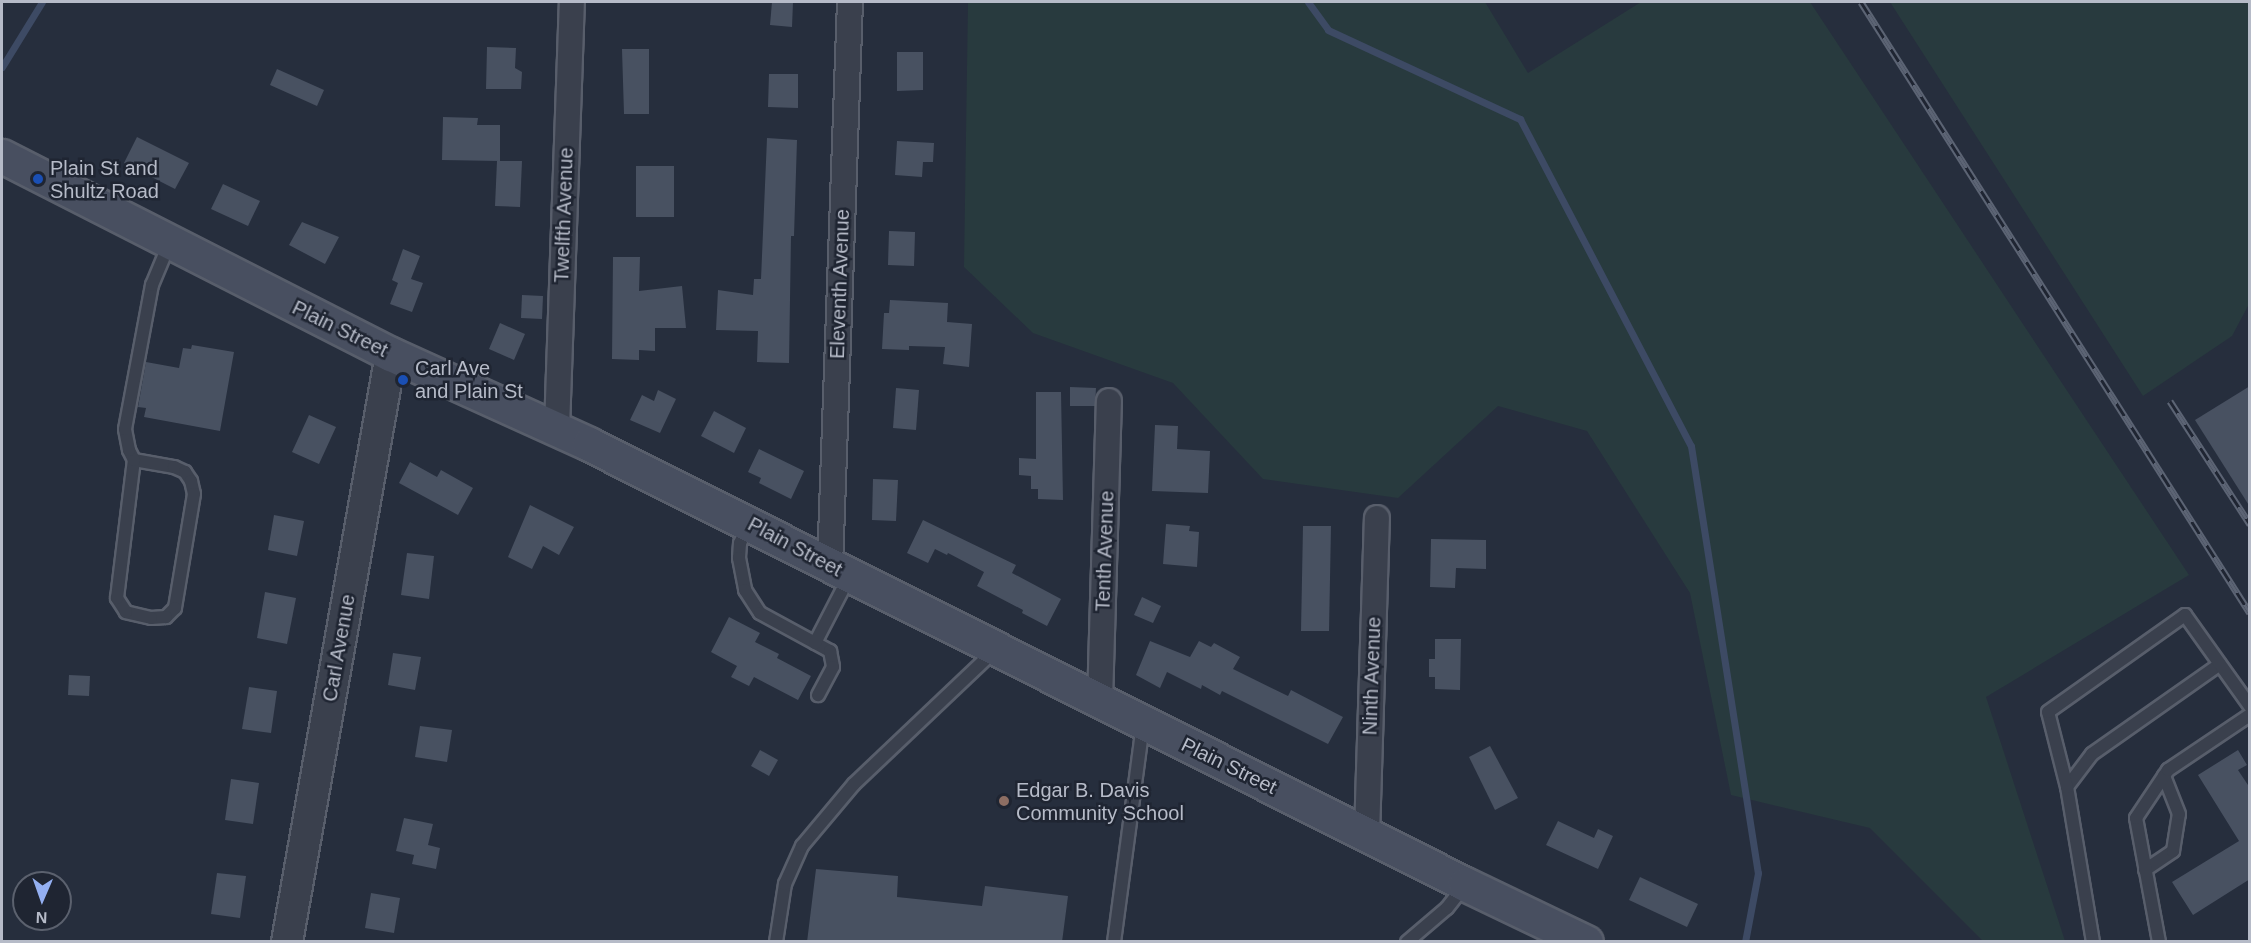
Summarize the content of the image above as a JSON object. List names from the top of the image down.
{
  "streets": {
    "main road": ["Plain Street"],
    "street": [
      "Twelfth Avenue",
      "Eleventh Avenue",
      "Tenth Avenue",
      "Carl Avenue",
      "Ninth Avenue"
    ]
  },
  "crossings": [
    ["Twelfth Avenue", "Plain Street"],
    ["Eleventh Avenue", "Plain Street"],
    ["Plain Street", "Tenth Avenue"],
    ["Plain Street", "Carl Avenue"],
    ["Plain Street", "Ninth Avenue"]
  ],
  "places": ["Plain St and Shultz Road", "Carl Ave and Plain St", "Edgar B. Davis Community School"],
  "north": "bottom"
}
